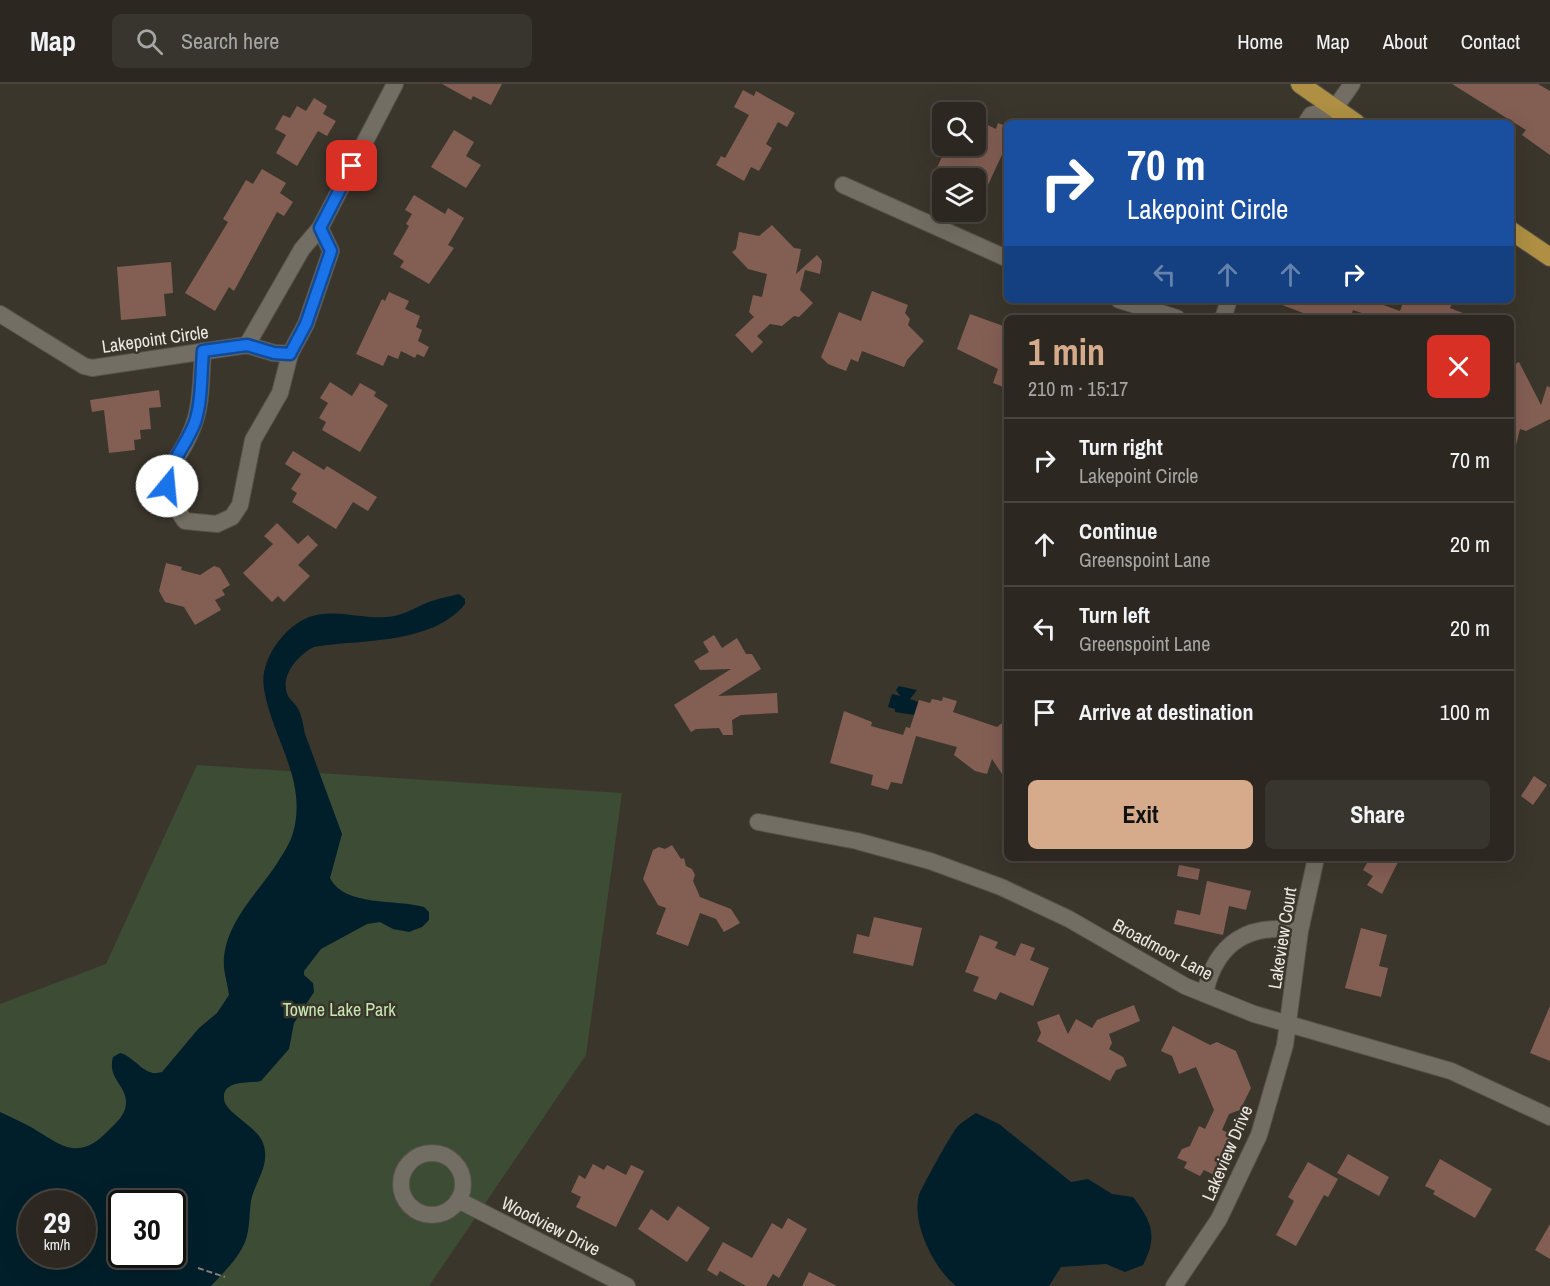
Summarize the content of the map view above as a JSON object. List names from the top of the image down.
{
  "streets": {
    "street": [
      "Lakepoint Circle",
      "Lakeview Court",
      "Broadmoor Lane",
      "Lakeview Drive",
      "Woodview Drive"
    ]
  },
  "crossings": [
    ["Lakeview Court", "Broadmoor Lane"],
    ["Lakeview Court", "Lakeview Drive"],
    ["Broadmoor Lane", "Lakeview Drive"]
  ],
  "parks": ["Towne Lake Park"],
  "page": {
    "header": "Map",
    "search": "Search here",
    "nav": [
      "Home",
      "Map",
      "About",
      "Contact"
    ],
    "turn": ["70 m", "Lakepoint Circle"],
    "heading": ["1 min", "210 m · 15:17"],
    "list": [
      {
        "name": "Turn right",
        "note": "Lakepoint Circle",
        "value": "70 m"
      },
      {
        "name": "Continue",
        "note": "Greenspoint Lane",
        "value": "20 m"
      },
      {
        "name": "Turn left",
        "note": "Greenspoint Lane",
        "value": "20 m"
      },
      {
        "name": "Arrive at destination",
        "value": "100 m"
      }
    ],
    "buttons": ["Exit", "Share"],
    "speed": "29 km/h",
    "limit": "30"
  }
}
